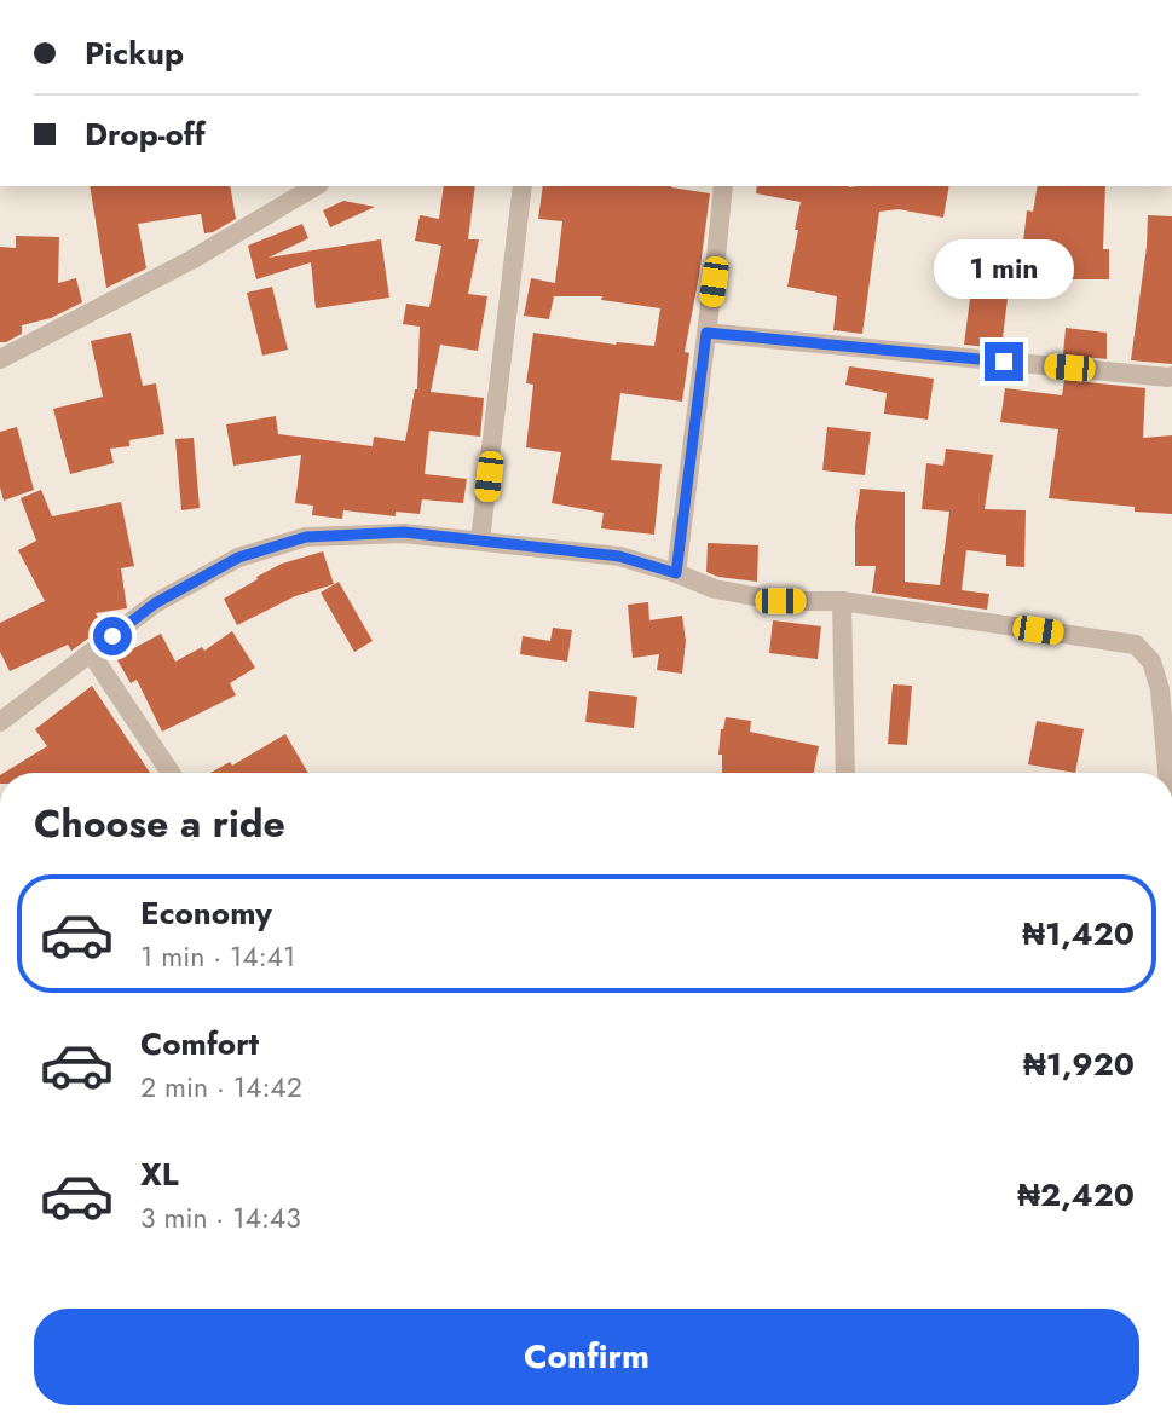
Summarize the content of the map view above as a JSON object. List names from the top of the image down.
{
  "page": {
    "banner": ["Pickup", "Drop-off"],
    "bubble": "1 min",
    "heading": "Choose a ride",
    "list": [
      {
        "name": "Economy",
        "note": "1 min · 14:41",
        "value": "₦1,420"
      },
      {
        "name": "Comfort",
        "note": "2 min · 14:42",
        "value": "₦1,920"
      },
      {
        "name": "XL",
        "note": "3 min · 14:43",
        "value": "₦2,420"
      }
    ],
    "buttons": "Confirm"
  }
}
